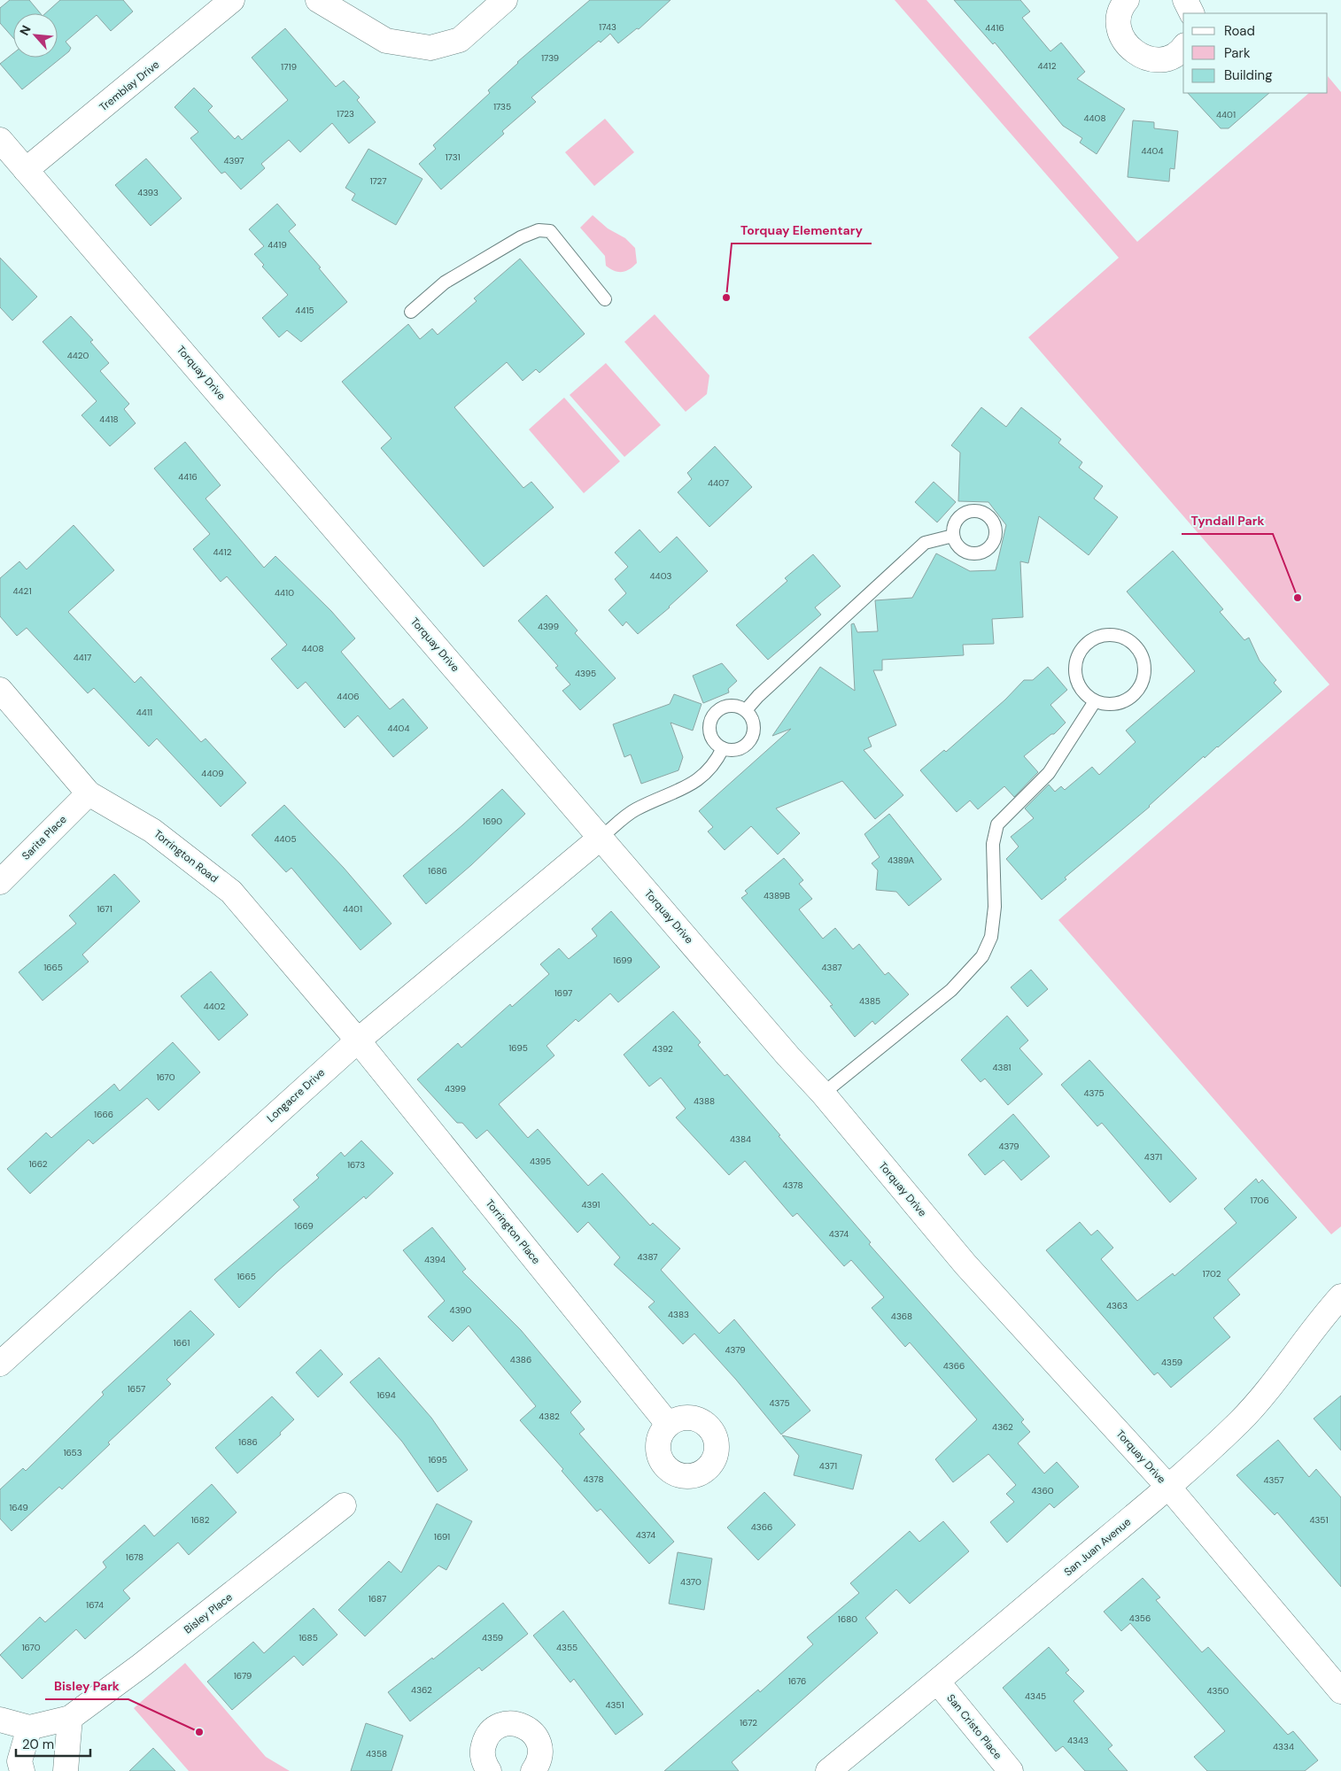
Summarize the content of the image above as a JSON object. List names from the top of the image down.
{
  "streets": {
    "street": [
      "Tremblay Drive",
      "Torquay Drive",
      "Sarita Place",
      "Torrington Road",
      "Longacre Drive",
      "Torrington Place",
      "San Juan Avenue",
      "Bisley Place",
      "San Cristo Place"
    ]
  },
  "crossings": [
    ["Tremblay Drive", "Torquay Drive"],
    ["Torquay Drive", "Longacre Drive"],
    ["Torquay Drive", "San Juan Avenue"],
    ["Sarita Place", "Torrington Road"],
    ["Torrington Road", "Longacre Drive"],
    ["Torrington Road", "Torrington Place"],
    ["Longacre Drive", "Torrington Place"],
    ["San Juan Avenue", "San Cristo Place"]
  ],
  "places": ["Torquay Elementary", "Tyndall Park", "Bisley Park"],
  "house_numbers": [
    "1743",
    "4416",
    "1739",
    "4412",
    "1719",
    "1735",
    "1723",
    "4401",
    "4408",
    "4404",
    "1731",
    "4397",
    "1727",
    "4393",
    "4419",
    "4415",
    "4420",
    "4418",
    "4416",
    "4407",
    "4412",
    "4403",
    "4421",
    "4410",
    "4399",
    "4408",
    "4417",
    "4395",
    "4406",
    "4411",
    "4404",
    "4409",
    "1690",
    "4405",
    "4389A",
    "1686",
    "4389B",
    "1671",
    "4401",
    "1699",
    "1665",
    "4387",
    "1697",
    "4385",
    "4402",
    "1695",
    "4392",
    "4381",
    "1670",
    "4399",
    "4375",
    "4388",
    "1666",
    "4384",
    "4379",
    "4371",
    "4395",
    "1662",
    "1673",
    "4378",
    "1706",
    "4391",
    "1669",
    "4374",
    "4387",
    "4394",
    "1702",
    "1665",
    "4363",
    "4390",
    "4383",
    "4368",
    "1661",
    "4379",
    "4386",
    "4359",
    "4366",
    "1657",
    "1694",
    "4375",
    "4382",
    "4362",
    "1686",
    "1653",
    "1695",
    "4371",
    "4378",
    "4357",
    "4360",
    "1649",
    "1682",
    "4351",
    "4366",
    "4374",
    "1691",
    "1678",
    "4370",
    "1687",
    "1674",
    "4356",
    "1680",
    "1685",
    "4359",
    "1670",
    "4355",
    "1679",
    "1676",
    "4362",
    "4350",
    "4345",
    "4351",
    "1672",
    "4343",
    "4334",
    "4358"
  ],
  "legend": ["Road", "Park", "Building"],
  "scale_bar": "20 m",
  "north": "top left"
}
